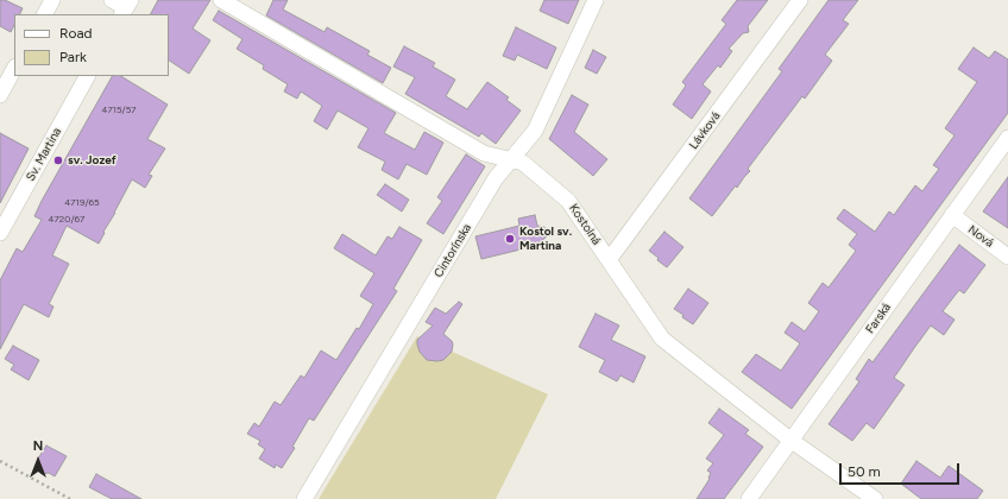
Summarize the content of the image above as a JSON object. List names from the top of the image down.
{
  "streets": {
    "street": [
      "Lávková",
      "Sv. Martina",
      "Kostolná",
      "Nová",
      "Cintorínska",
      "Farská"
    ]
  },
  "crossings": [
    ["Lávková", "Kostolná"],
    ["Kostolná", "Cintorínska"],
    ["Kostolná", "Farská"],
    ["Nová", "Farská"]
  ],
  "places": ["sv. Jozef", "Kostol sv. Martina"],
  "house_numbers": ["4715/57", "4719/65", "4720/67"],
  "legend": ["Road", "Park"],
  "scale_bar": "50 m",
  "north": "top"
}
